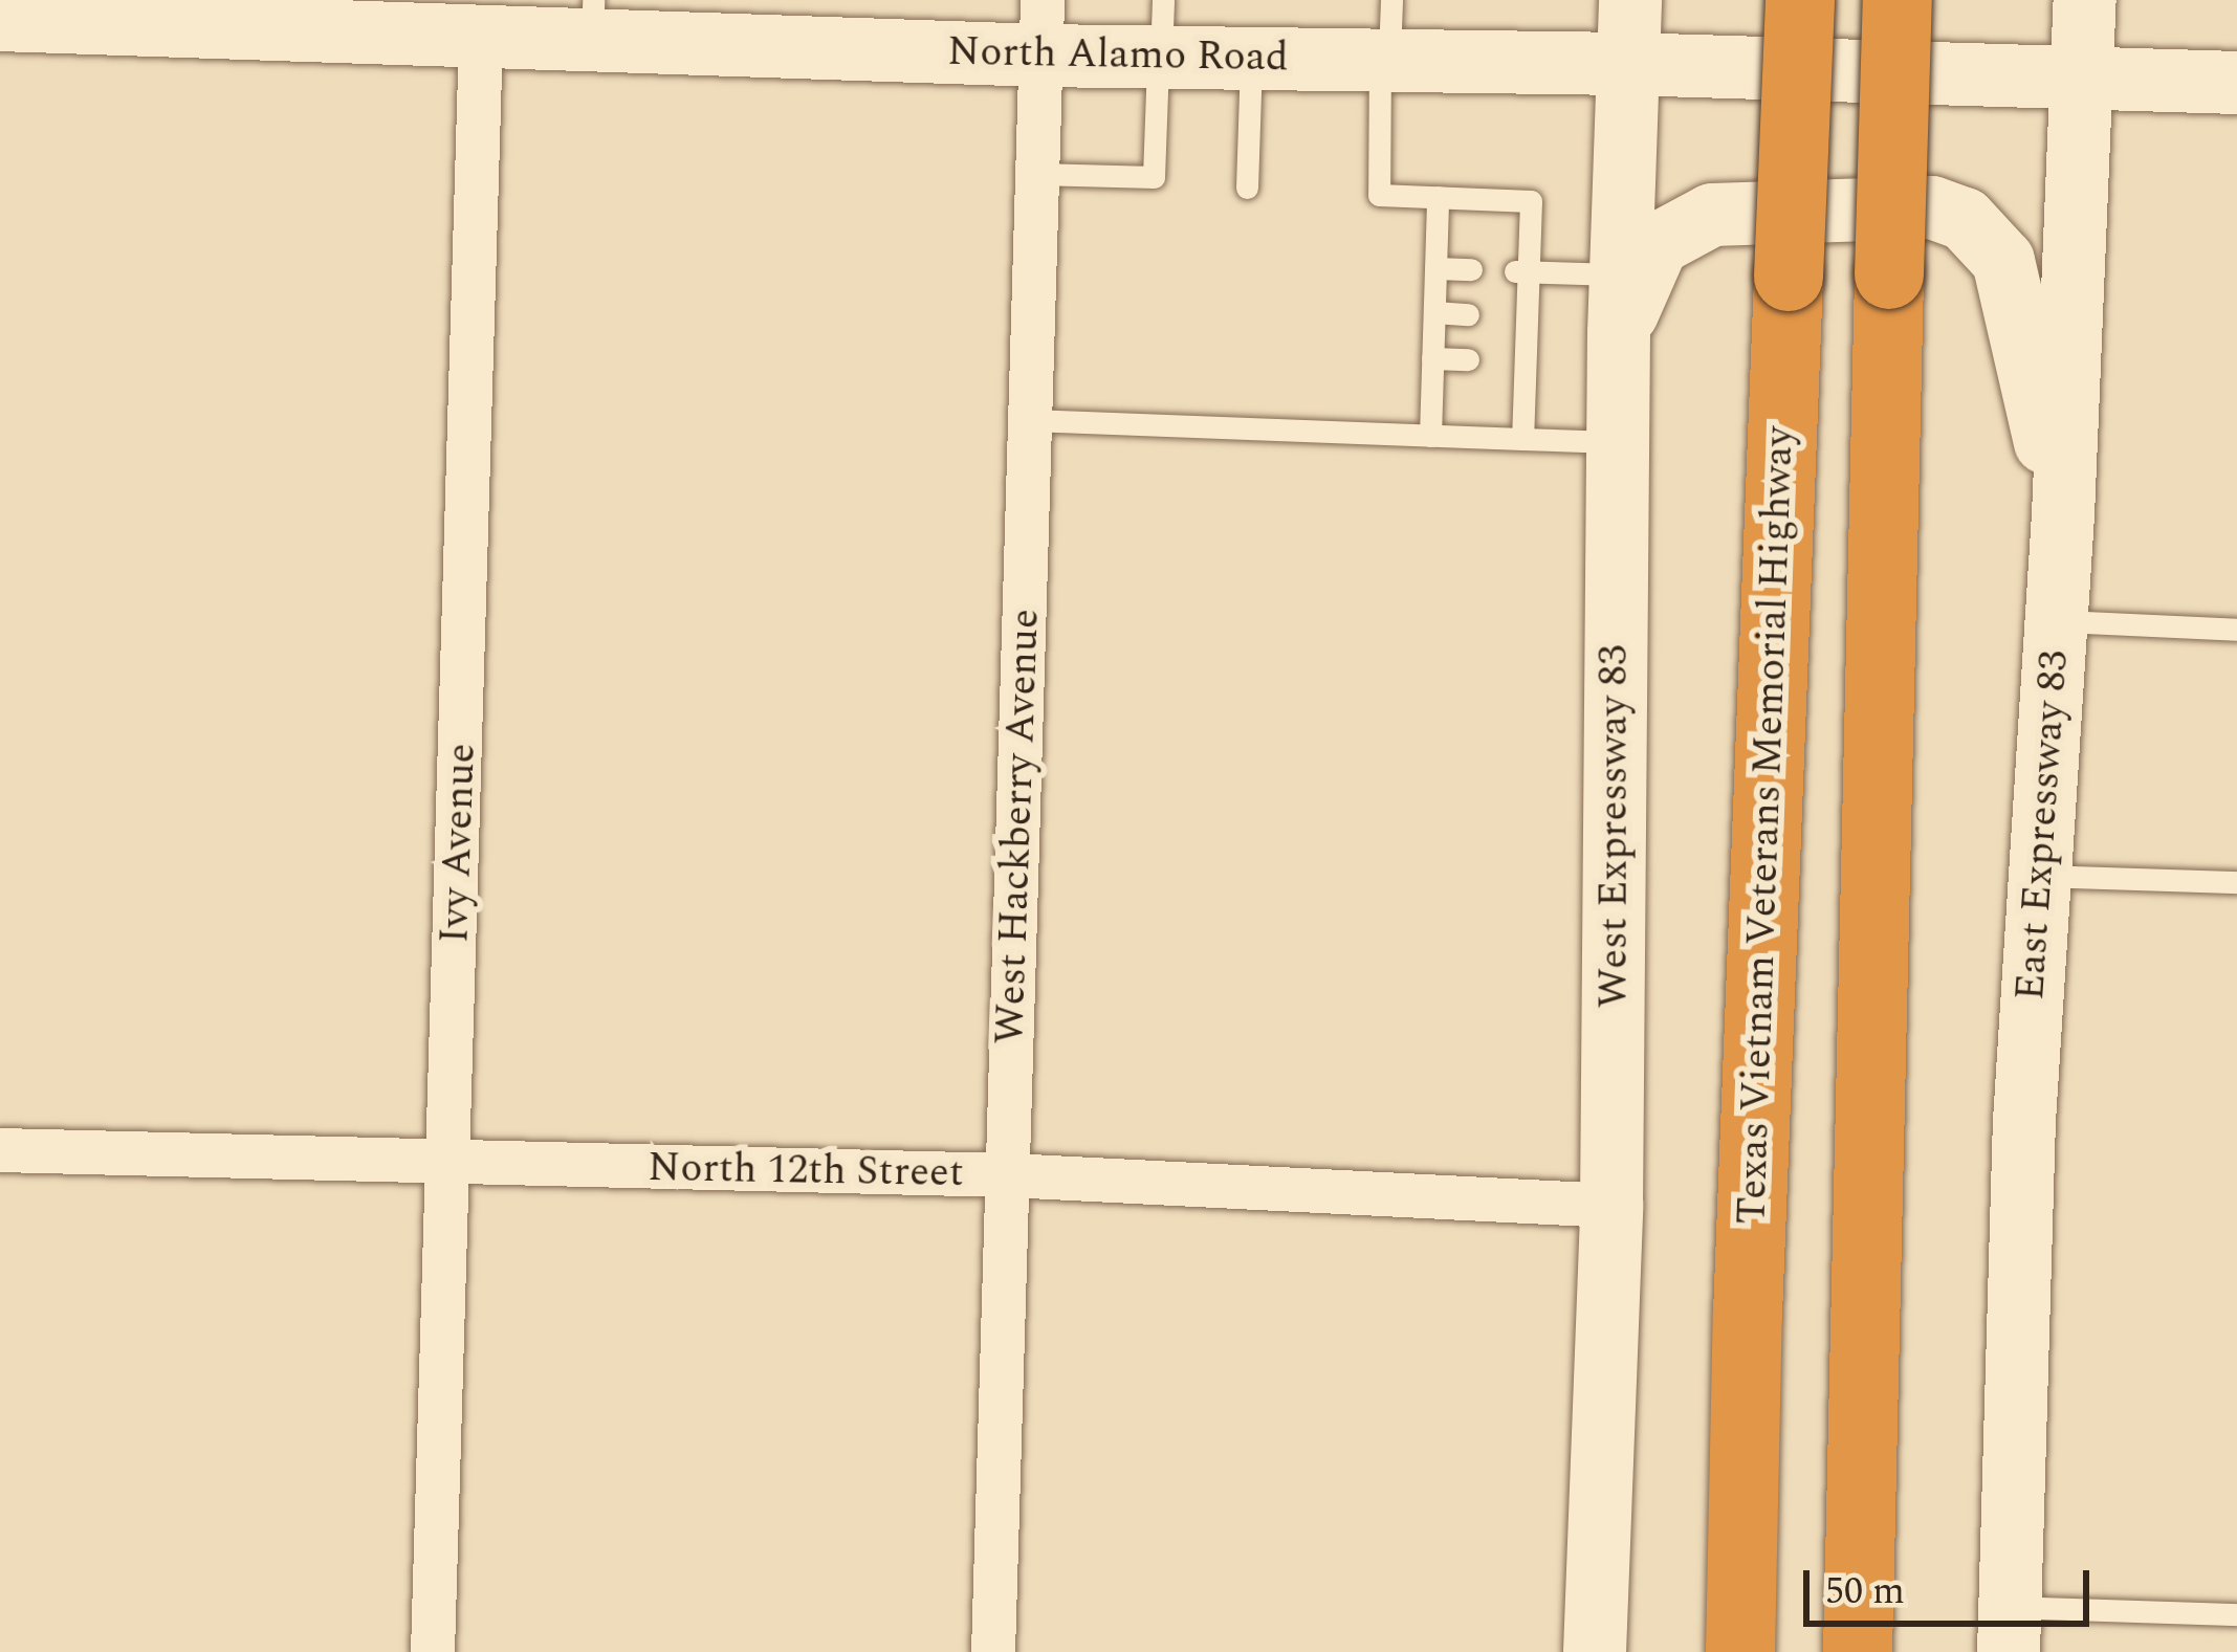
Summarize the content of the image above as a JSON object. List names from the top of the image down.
{
  "streets": {
    "highway": ["Texas Vietnam Veterans Memorial Highway"],
    "main road": ["North Alamo Road", "East Expressway 83", "West Expressway 83"],
    "street": ["West Hackberry Avenue", "Ivy Avenue", "North 12th Street"]
  },
  "crossings": [
    ["North Alamo Road", "East Expressway 83"],
    ["North Alamo Road", "West Hackberry Avenue"],
    ["North Alamo Road", "West Expressway 83"],
    ["North Alamo Road", "Ivy Avenue"],
    ["West Hackberry Avenue", "North 12th Street"],
    ["West Expressway 83", "North 12th Street"],
    ["Ivy Avenue", "North 12th Street"]
  ],
  "scale_bar": "50 m"
}
